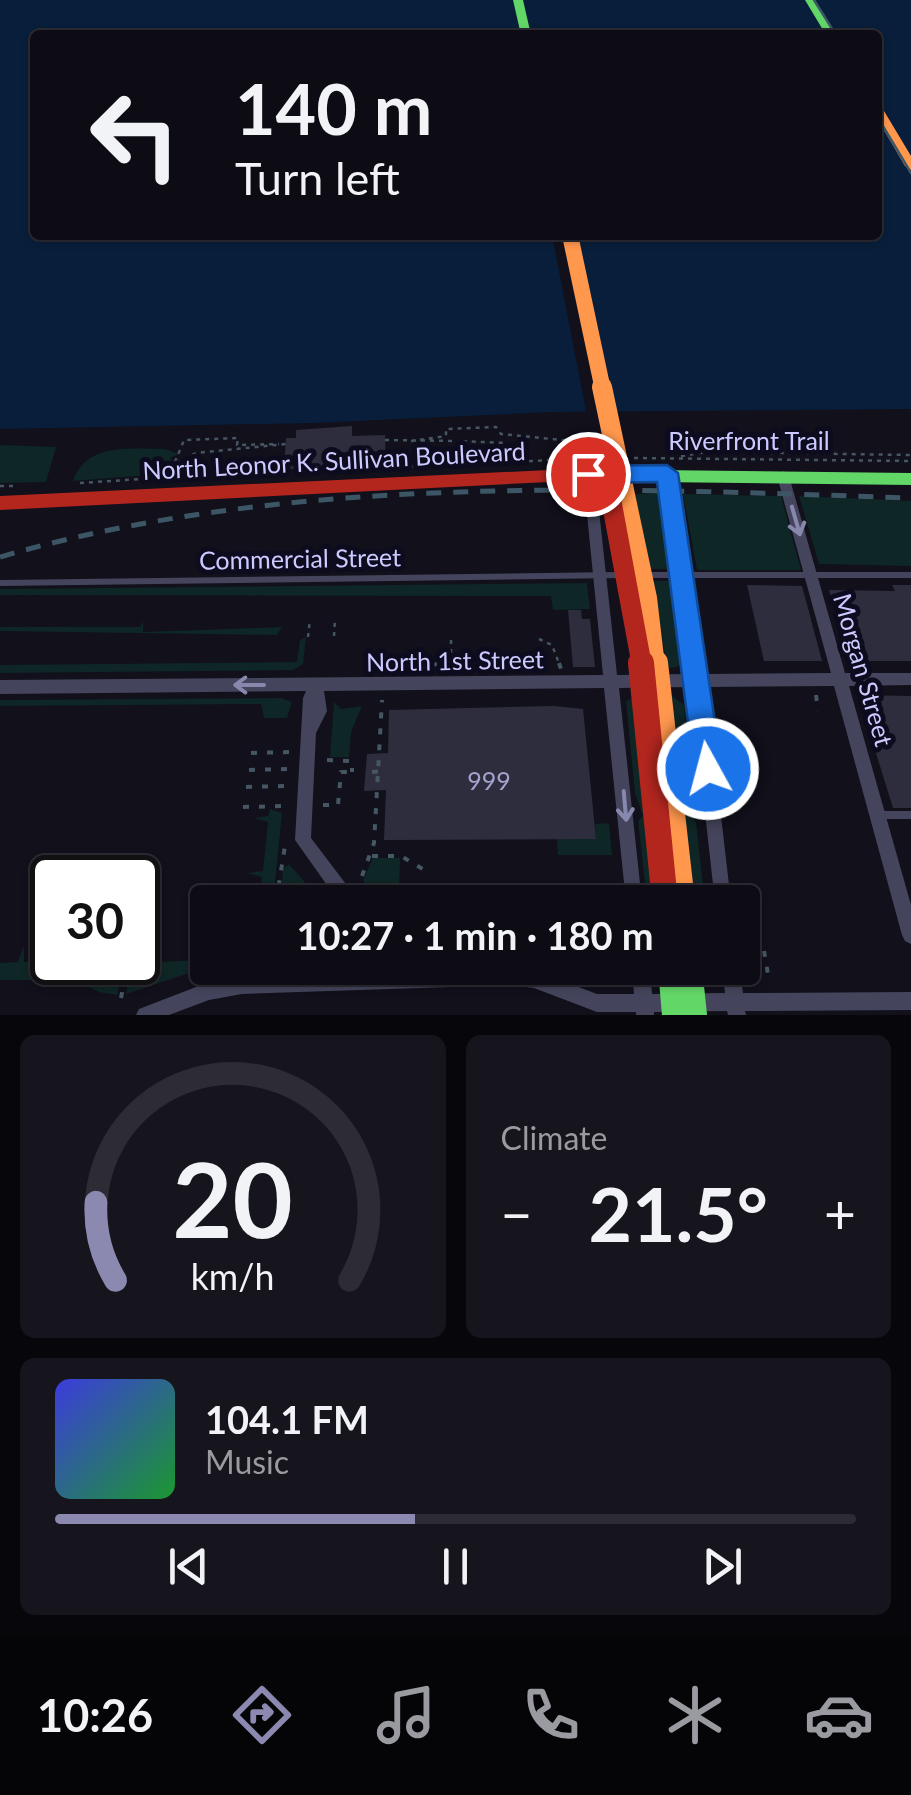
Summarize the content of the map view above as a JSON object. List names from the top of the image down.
{
  "streets": {
    "main road": ["North Leonor K. Sullivan Boulevard"],
    "street": ["North 1st Street", "Morgan Street"],
    "lane": ["Commercial Street"],
    "path": ["Riverfront Trail"]
  },
  "crossings": [
    ["Riverfront Trail", "North Leonor K. Sullivan Boulevard"],
    ["Riverfront Trail", "Morgan Street"],
    ["North Leonor K. Sullivan Boulevard", "Morgan Street"],
    ["Commercial Street", "Morgan Street"],
    ["North 1st Street", "Morgan Street"]
  ],
  "house_numbers": ["999"],
  "page": {
    "turn": ["140 m", "Turn left"],
    "limit": "30",
    "trip": "10:27 · 1 min · 180 m",
    "tile": "Climate",
    "heat": ["−", "21.5°", "+"],
    "song": ["104.1 FM", "Music"],
    "tabs": "10:26",
    "gauge": ["20", "km/h"]
  }
}
